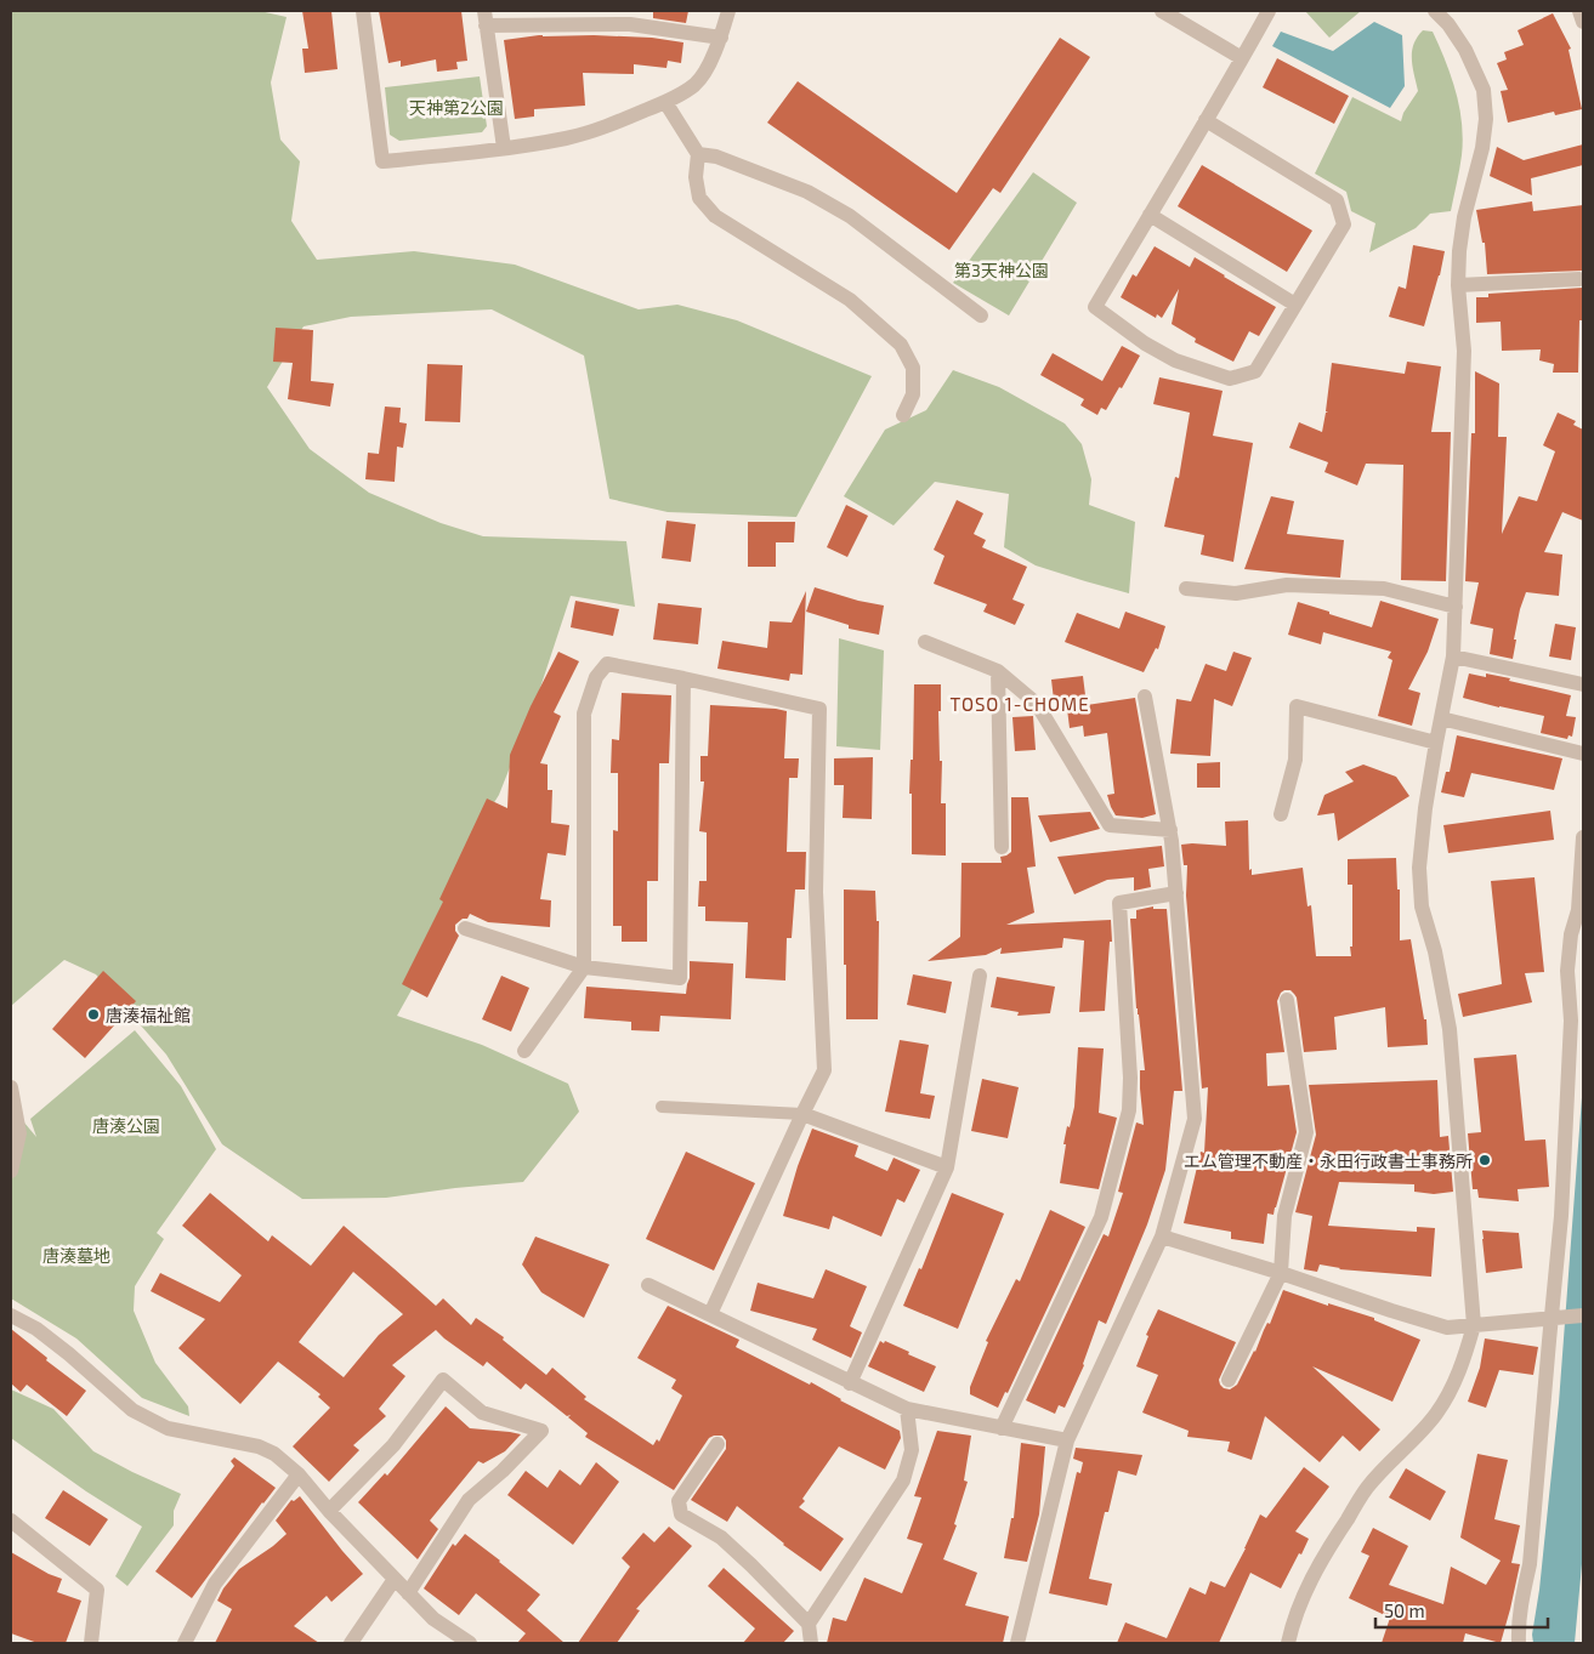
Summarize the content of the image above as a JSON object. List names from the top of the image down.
{
  "districts": ["TOSO 1-CHOME"],
  "parks": [
    "天神第2公園",
    "第3天神公園",
    "唐湊公園",
    "唐湊墓地"
  ],
  "places": ["唐湊福祉館", "エム管理不動産・永田行政書士事務所"],
  "scale_bar": "50 m"
}
